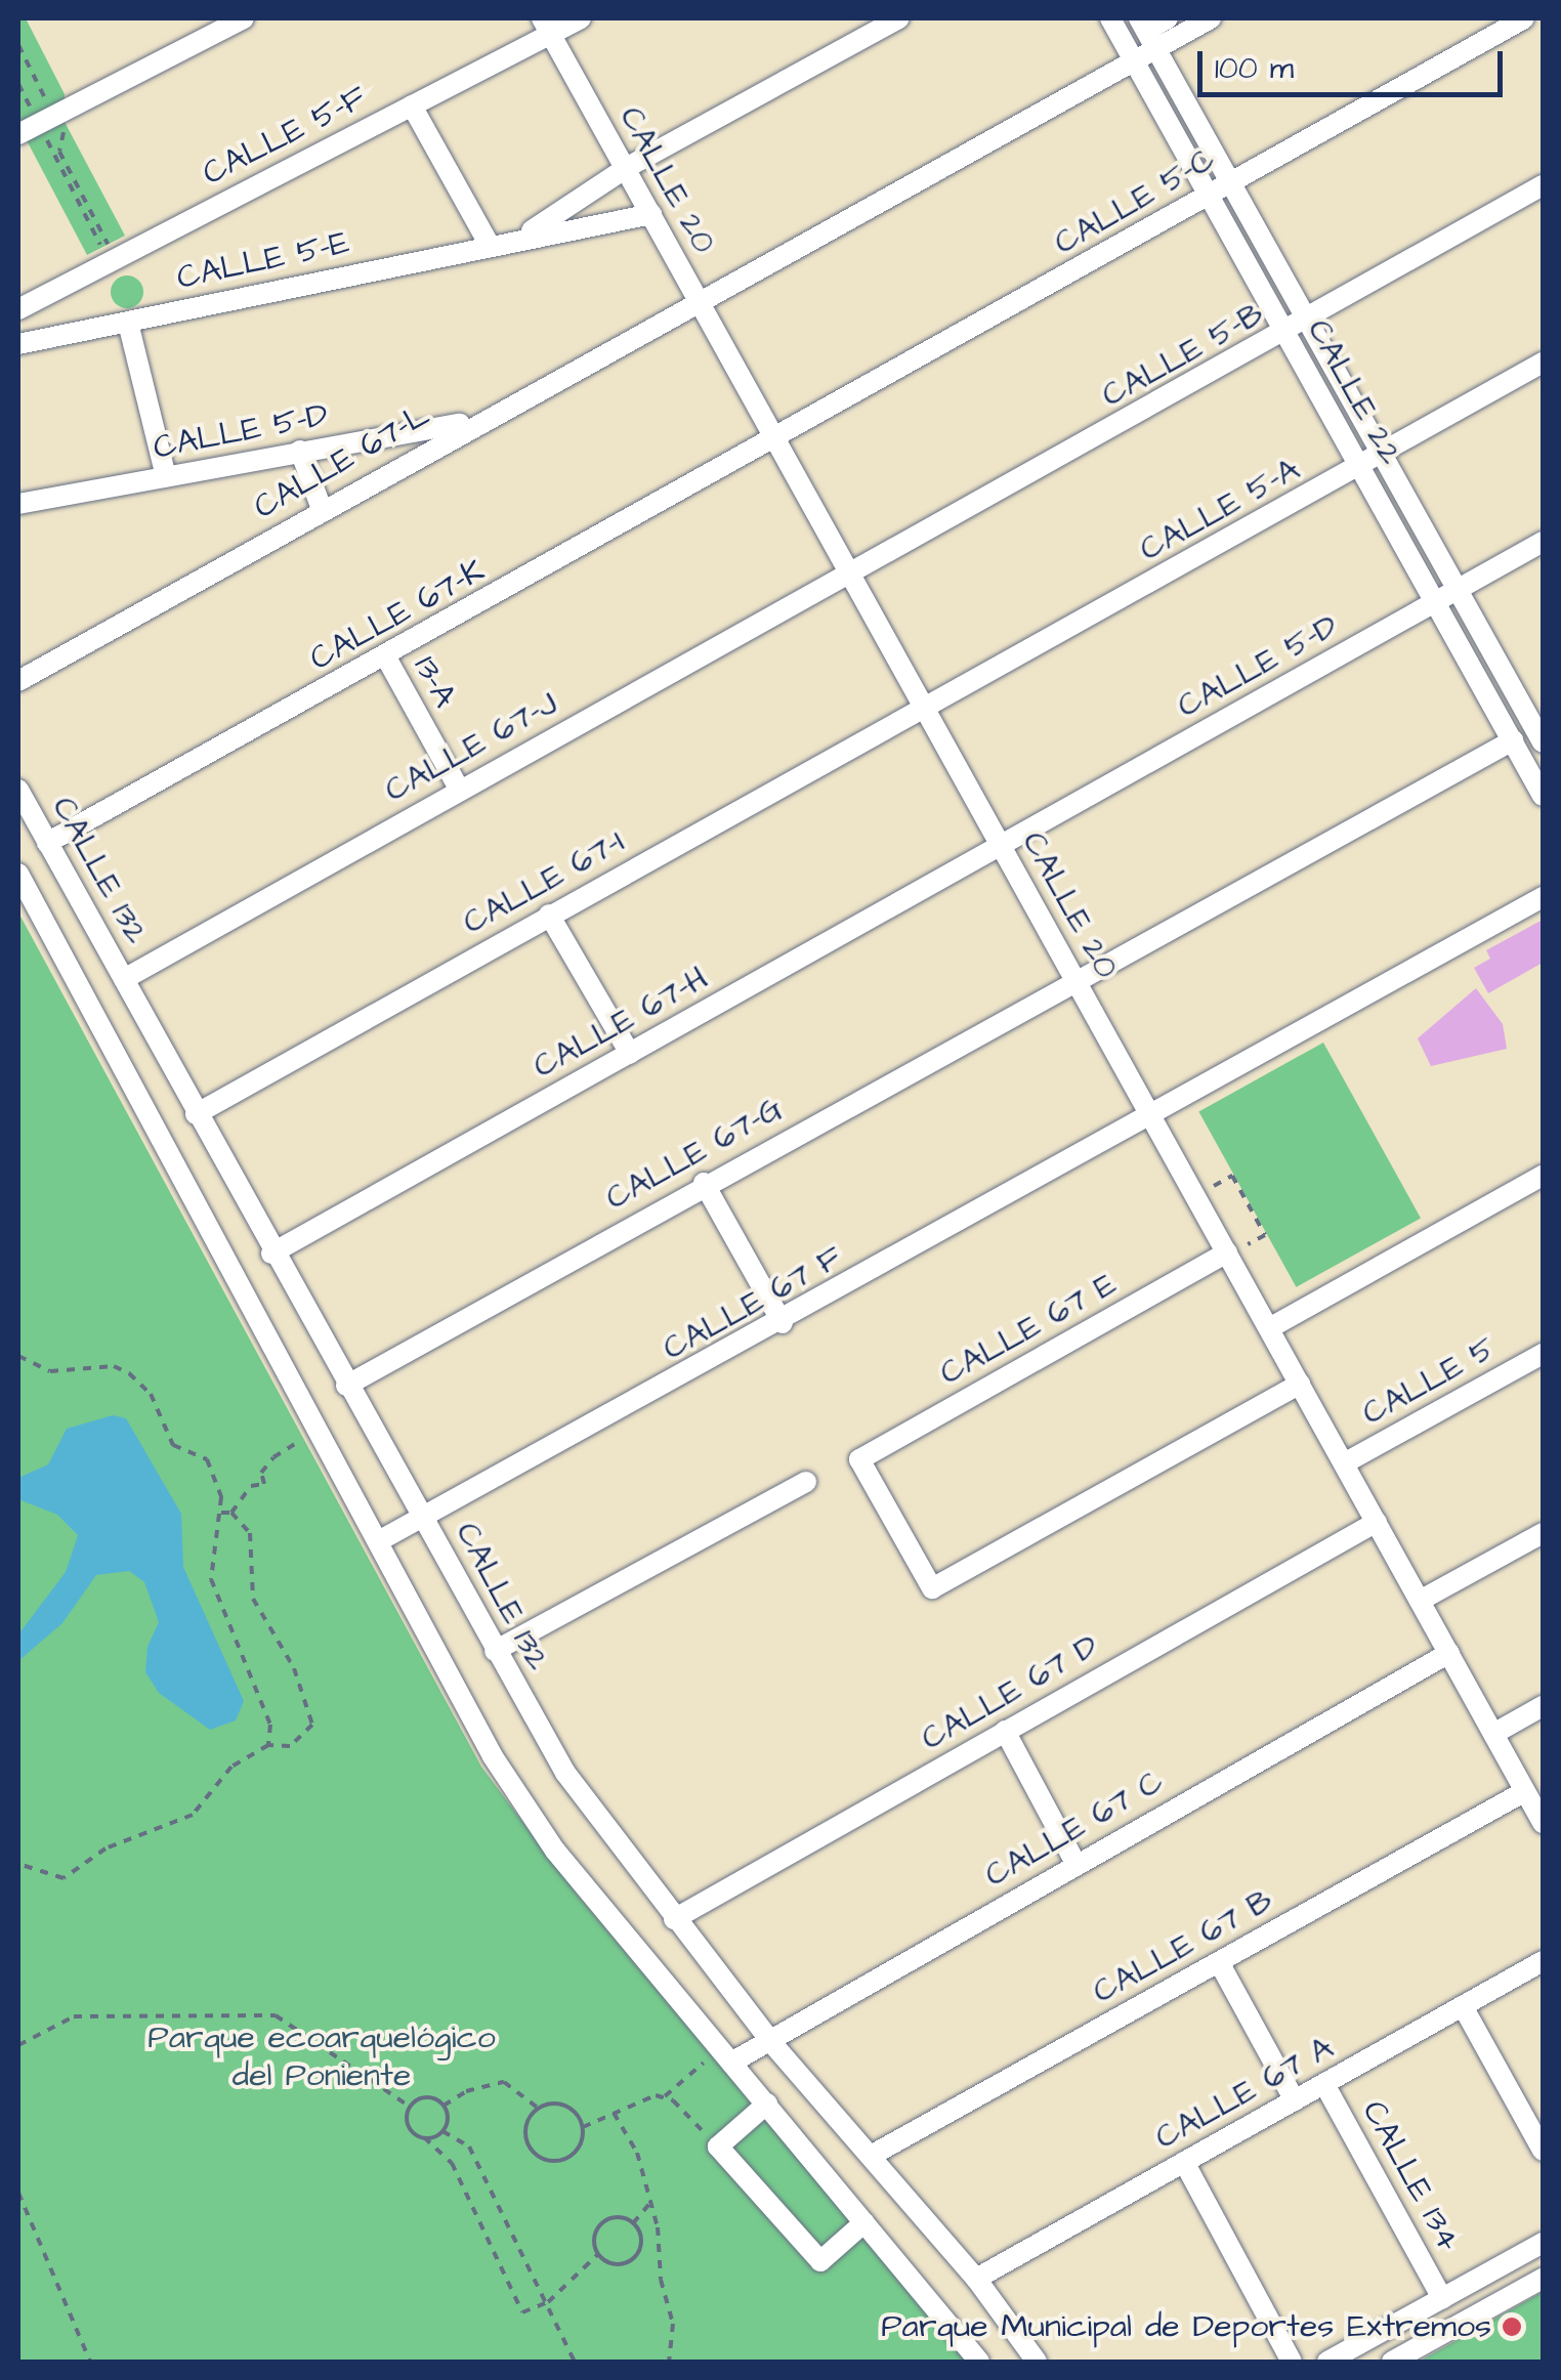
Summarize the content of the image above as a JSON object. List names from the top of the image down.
{
  "streets": {
    "street": [
      "CALLE 5-F",
      "CALLE 20",
      "CALLE 5-C",
      "CALLE 5-E",
      "CALLE 5-B",
      "CALLE 22",
      "CALLE 5-D",
      "CALLE 67-L",
      "CALLE 5-A",
      "CALLE 67-K",
      "13-A",
      "CALLE 67-J",
      "CALLE 132",
      "CALLE 67-I",
      "CALLE 67-H",
      "CALLE 67-G",
      "CALLE 67 F",
      "CALLE 67 E",
      "CALLE 5",
      "CALLE 67 D",
      "CALLE 67 C",
      "CALLE 67 B",
      "CALLE 67 A",
      "CALLE 134"
    ]
  },
  "crossings": [
    ["CALLE 5-F", "CALLE 20"],
    ["CALLE 20", "CALLE 5-C"],
    ["CALLE 20", "CALLE 5-E"],
    ["CALLE 20", "CALLE 5-B"],
    ["CALLE 20", "CALLE 5-D"],
    ["CALLE 20", "CALLE 67-L"],
    ["CALLE 20", "CALLE 5-A"],
    ["CALLE 20", "CALLE 67-K"],
    ["CALLE 20", "CALLE 67-J"],
    ["CALLE 20", "CALLE 67-I"],
    ["CALLE 20", "CALLE 67-H"],
    ["CALLE 20", "CALLE 67-G"],
    ["CALLE 20", "CALLE 67 F"],
    ["CALLE 20", "CALLE 67 E"],
    ["CALLE 20", "CALLE 5"],
    ["CALLE 20", "CALLE 67 D"],
    ["CALLE 20", "CALLE 67 C"],
    ["CALLE 20", "CALLE 67 B"],
    ["CALLE 5-C", "CALLE 22"],
    ["CALLE 5-C", "CALLE 67-K"],
    ["CALLE 5-B", "CALLE 22"],
    ["CALLE 5-B", "CALLE 67-J"],
    ["CALLE 22", "CALLE 5-D"],
    ["CALLE 22", "CALLE 5-A"],
    ["CALLE 5-D", "CALLE 67-L"],
    ["CALLE 5-D", "CALLE 67-H"],
    ["CALLE 5-A", "CALLE 67-I"],
    ["CALLE 67-K", "13-A"],
    ["CALLE 67-K", "CALLE 132"],
    ["13-A", "CALLE 67-J"],
    ["CALLE 67-J", "CALLE 132"],
    ["CALLE 132", "CALLE 67-I"],
    ["CALLE 132", "CALLE 67-H"],
    ["CALLE 132", "CALLE 67-G"],
    ["CALLE 132", "CALLE 67 F"],
    ["CALLE 132", "CALLE 67 D"],
    ["CALLE 132", "CALLE 67 C"],
    ["CALLE 132", "CALLE 67 B"],
    ["CALLE 132", "CALLE 67 A"],
    ["CALLE 67 A", "CALLE 134"]
  ],
  "parks": ["Parque ecoarquelógico del Poniente"],
  "places": ["Parque Municipal de Deportes Extremos"],
  "scale_bar": "100 m"
}
